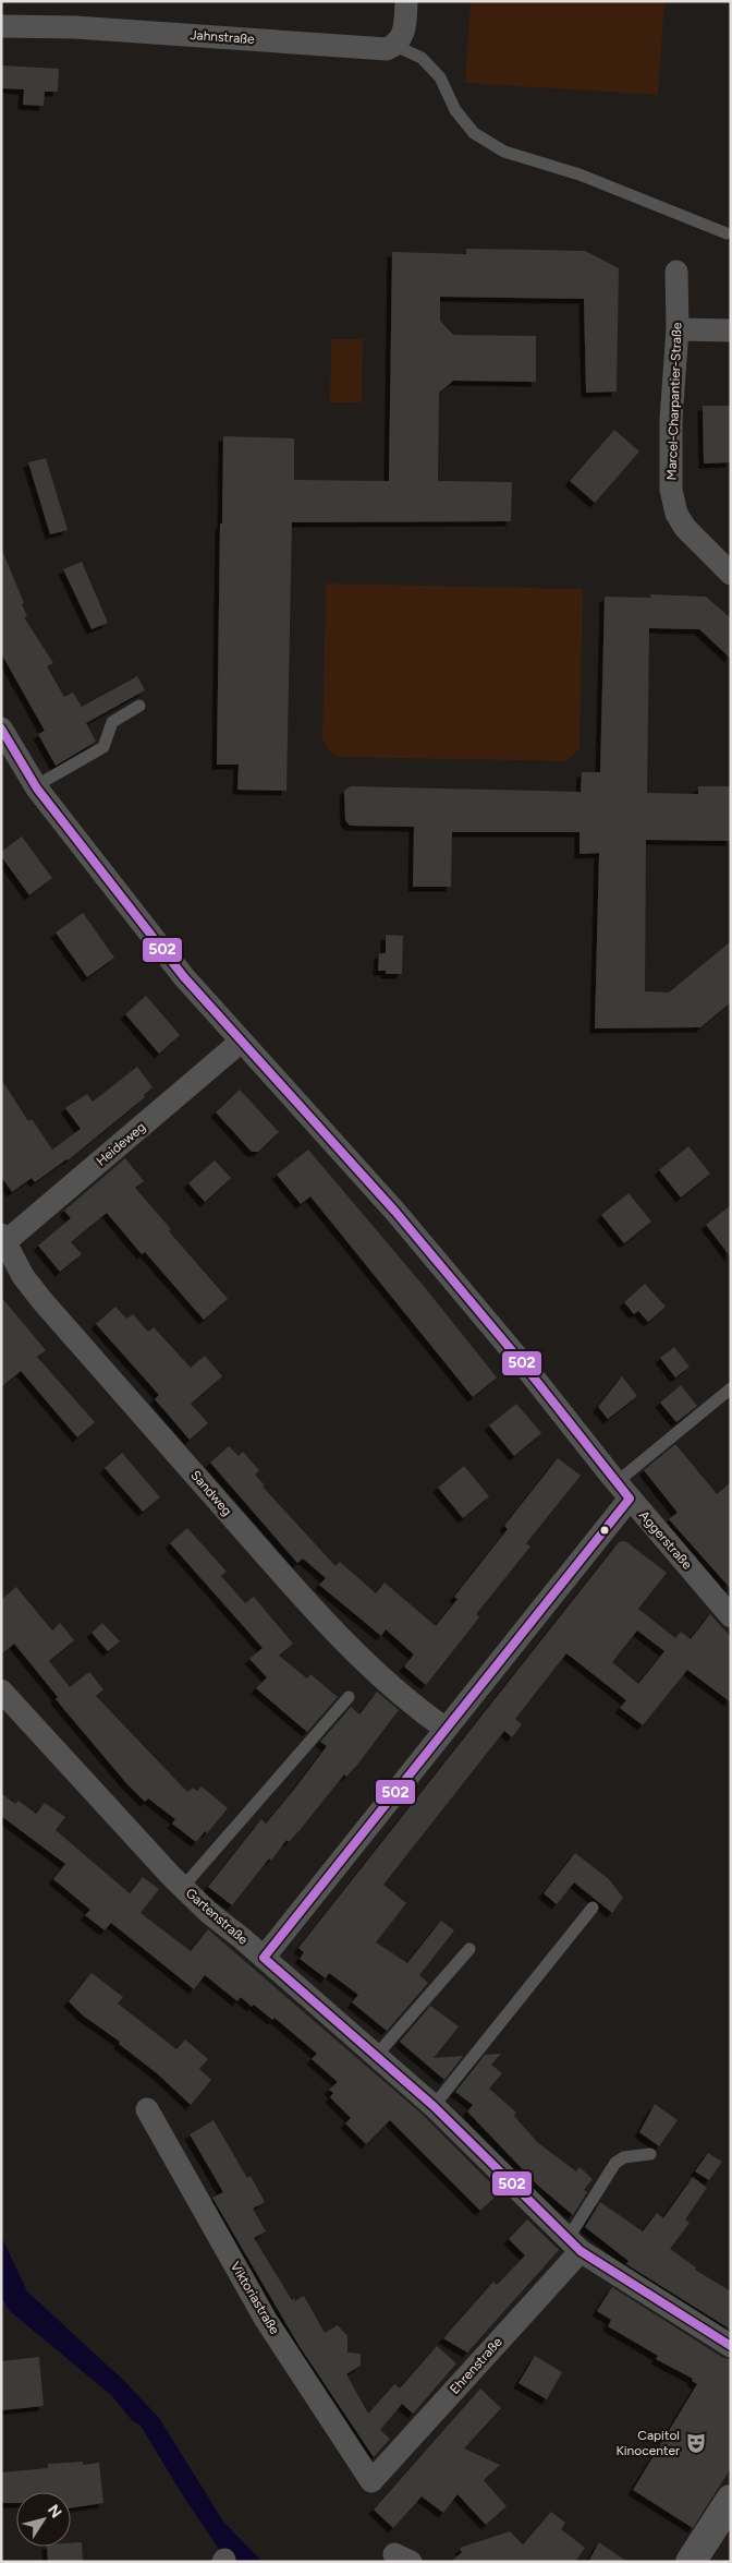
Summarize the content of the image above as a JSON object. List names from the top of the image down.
{
  "streets": {
    "street": [
      "Jahnstraße",
      "Marcel-Charpantier-Straße",
      "Heideweg",
      "Sandweg",
      "Aggerstraße",
      "Gartenstraße",
      "Viktoriastraße",
      "Ehrenstraße"
    ]
  },
  "crossings": [
    ["Heideweg", "Sandweg"],
    ["Heideweg", "Aggerstraße"],
    ["Gartenstraße", "Ehrenstraße"],
    ["Viktoriastraße", "Ehrenstraße"]
  ],
  "places": {
    "theatre": ["Capitol Kinocenter"]
  },
  "lines": ["transit line 502"],
  "north": "top right"
}
